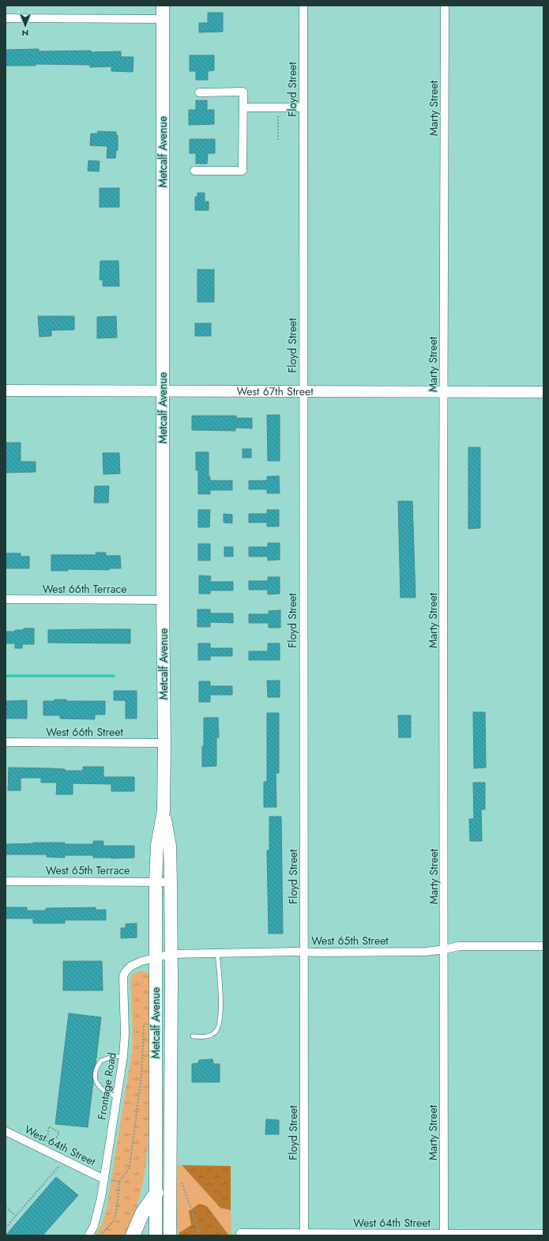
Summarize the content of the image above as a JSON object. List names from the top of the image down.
{
  "streets": {
    "main road": ["Metcalf Avenue"],
    "street": [
      "Floyd Street",
      "Marty Street",
      "West 67th Street",
      "West 66th Terrace",
      "West 66th Street",
      "West 65th Terrace",
      "West 65th Street",
      "Frontage Road",
      "West 64th Street"
    ]
  },
  "crossings": [
    ["Floyd Street", "West 67th Street"],
    ["Floyd Street", "West 65th Street"],
    ["Floyd Street", "West 64th Street"],
    ["Marty Street", "West 67th Street"],
    ["Marty Street", "West 65th Street"],
    ["Marty Street", "West 64th Street"],
    ["Metcalf Avenue", "West 67th Street"],
    ["Metcalf Avenue", "West 66th Terrace"],
    ["Metcalf Avenue", "West 66th Street"],
    ["Metcalf Avenue", "West 65th Terrace"],
    ["Metcalf Avenue", "West 65th Street"],
    ["Metcalf Avenue", "Frontage Road"],
    ["West 65th Street", "Frontage Road"],
    ["Frontage Road", "West 64th Street"]
  ],
  "north": "bottom"
}
